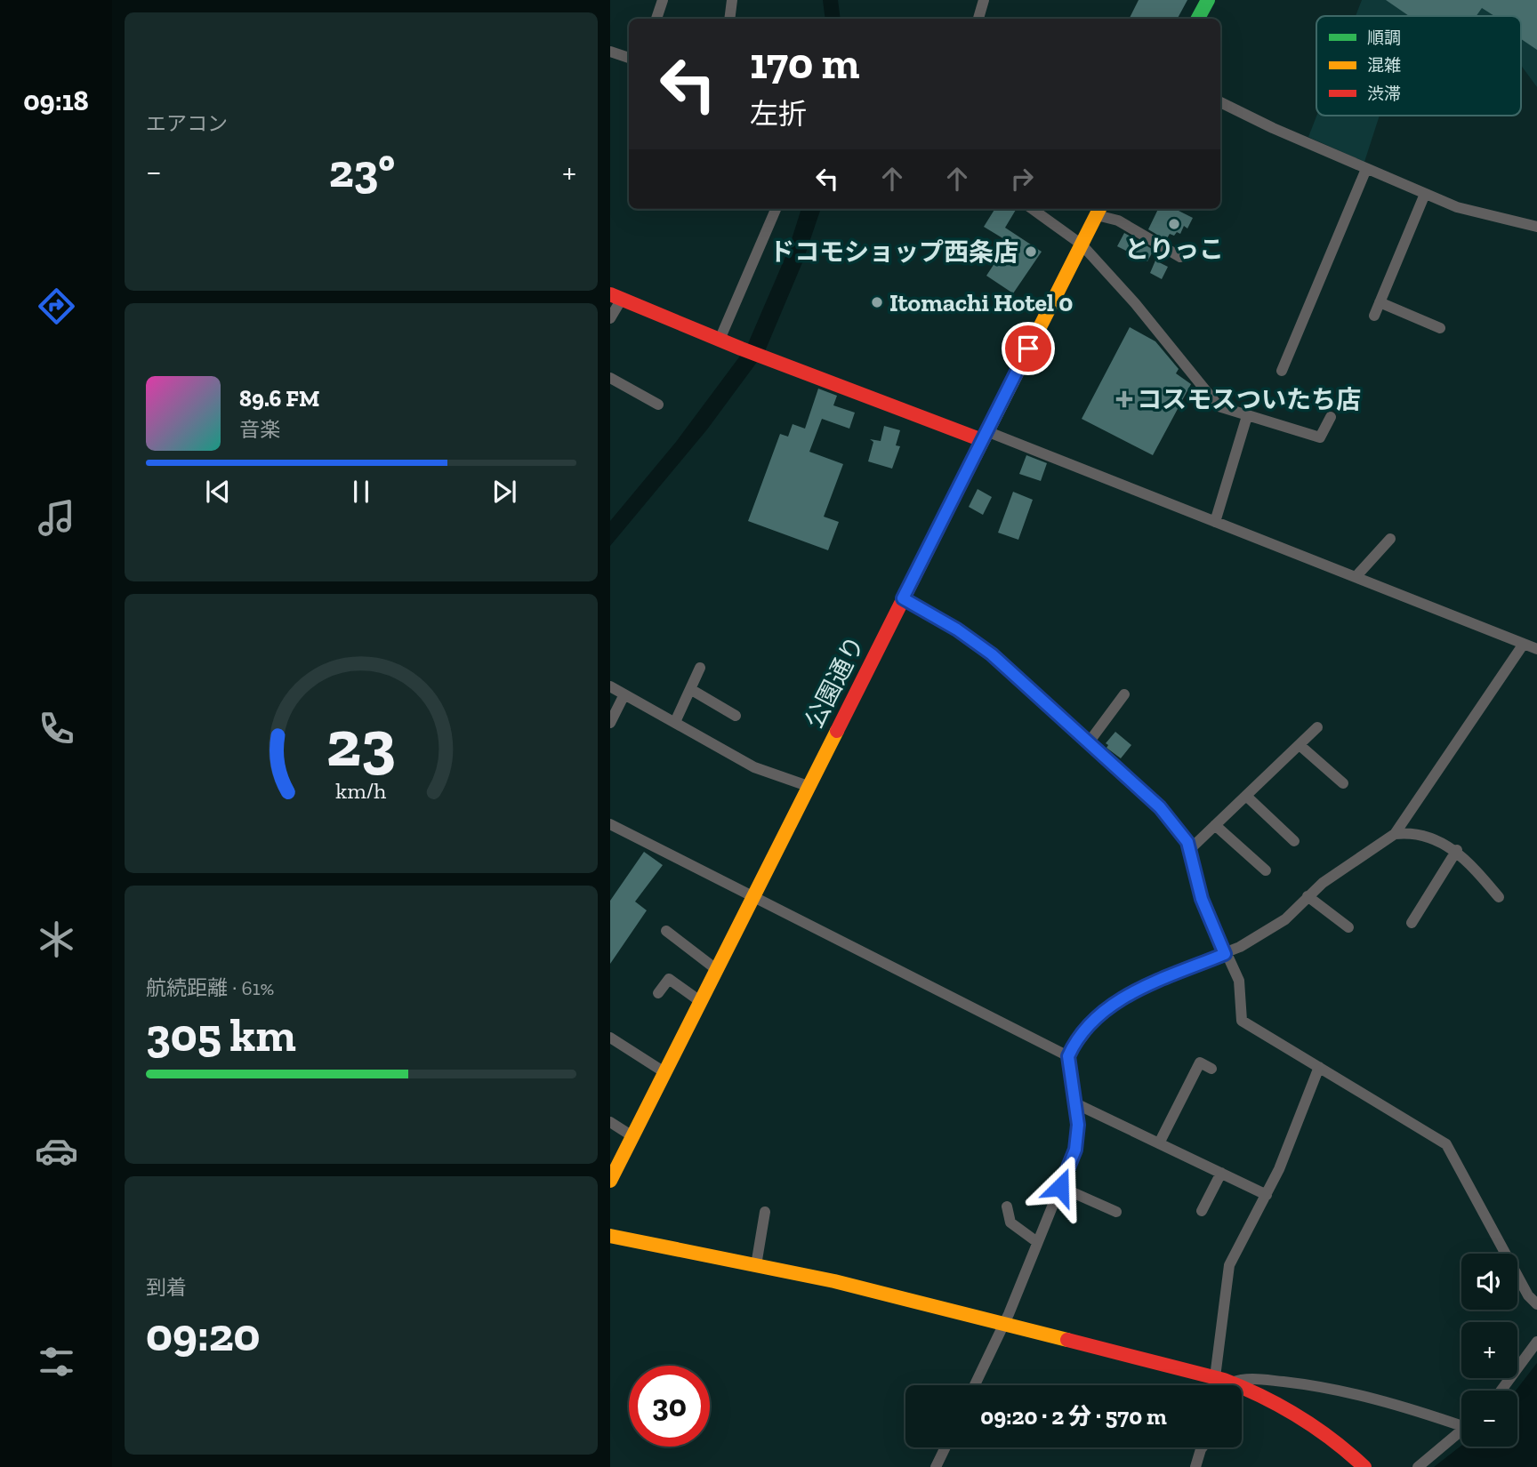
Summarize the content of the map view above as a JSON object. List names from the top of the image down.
{
  "streets": {
    "street": ["公園通り"]
  },
  "places": {
    "other": ["とりっこ", "ドコモショップ西条店", "Itomachi Hotel 0"],
    "health": ["コスモスついたち店"]
  },
  "legend": ["順調", "混雑", "渋滞"],
  "page": {
    "tabs": "09:18",
    "tile": [
      "エアコン",
      ["航続距離 · 61%", "305 km"],
      ["到着", "09:20"]
    ],
    "turn": ["170 m", "左折"],
    "heat": ["−", "23°", "+"],
    "song": ["89.6 FM", "音楽"],
    "map_buttons": ["+", "−"],
    "limit": "30",
    "trip": "09:20 · 2 分 · 570 m",
    "gauge": ["23", "km/h"]
  }
}
